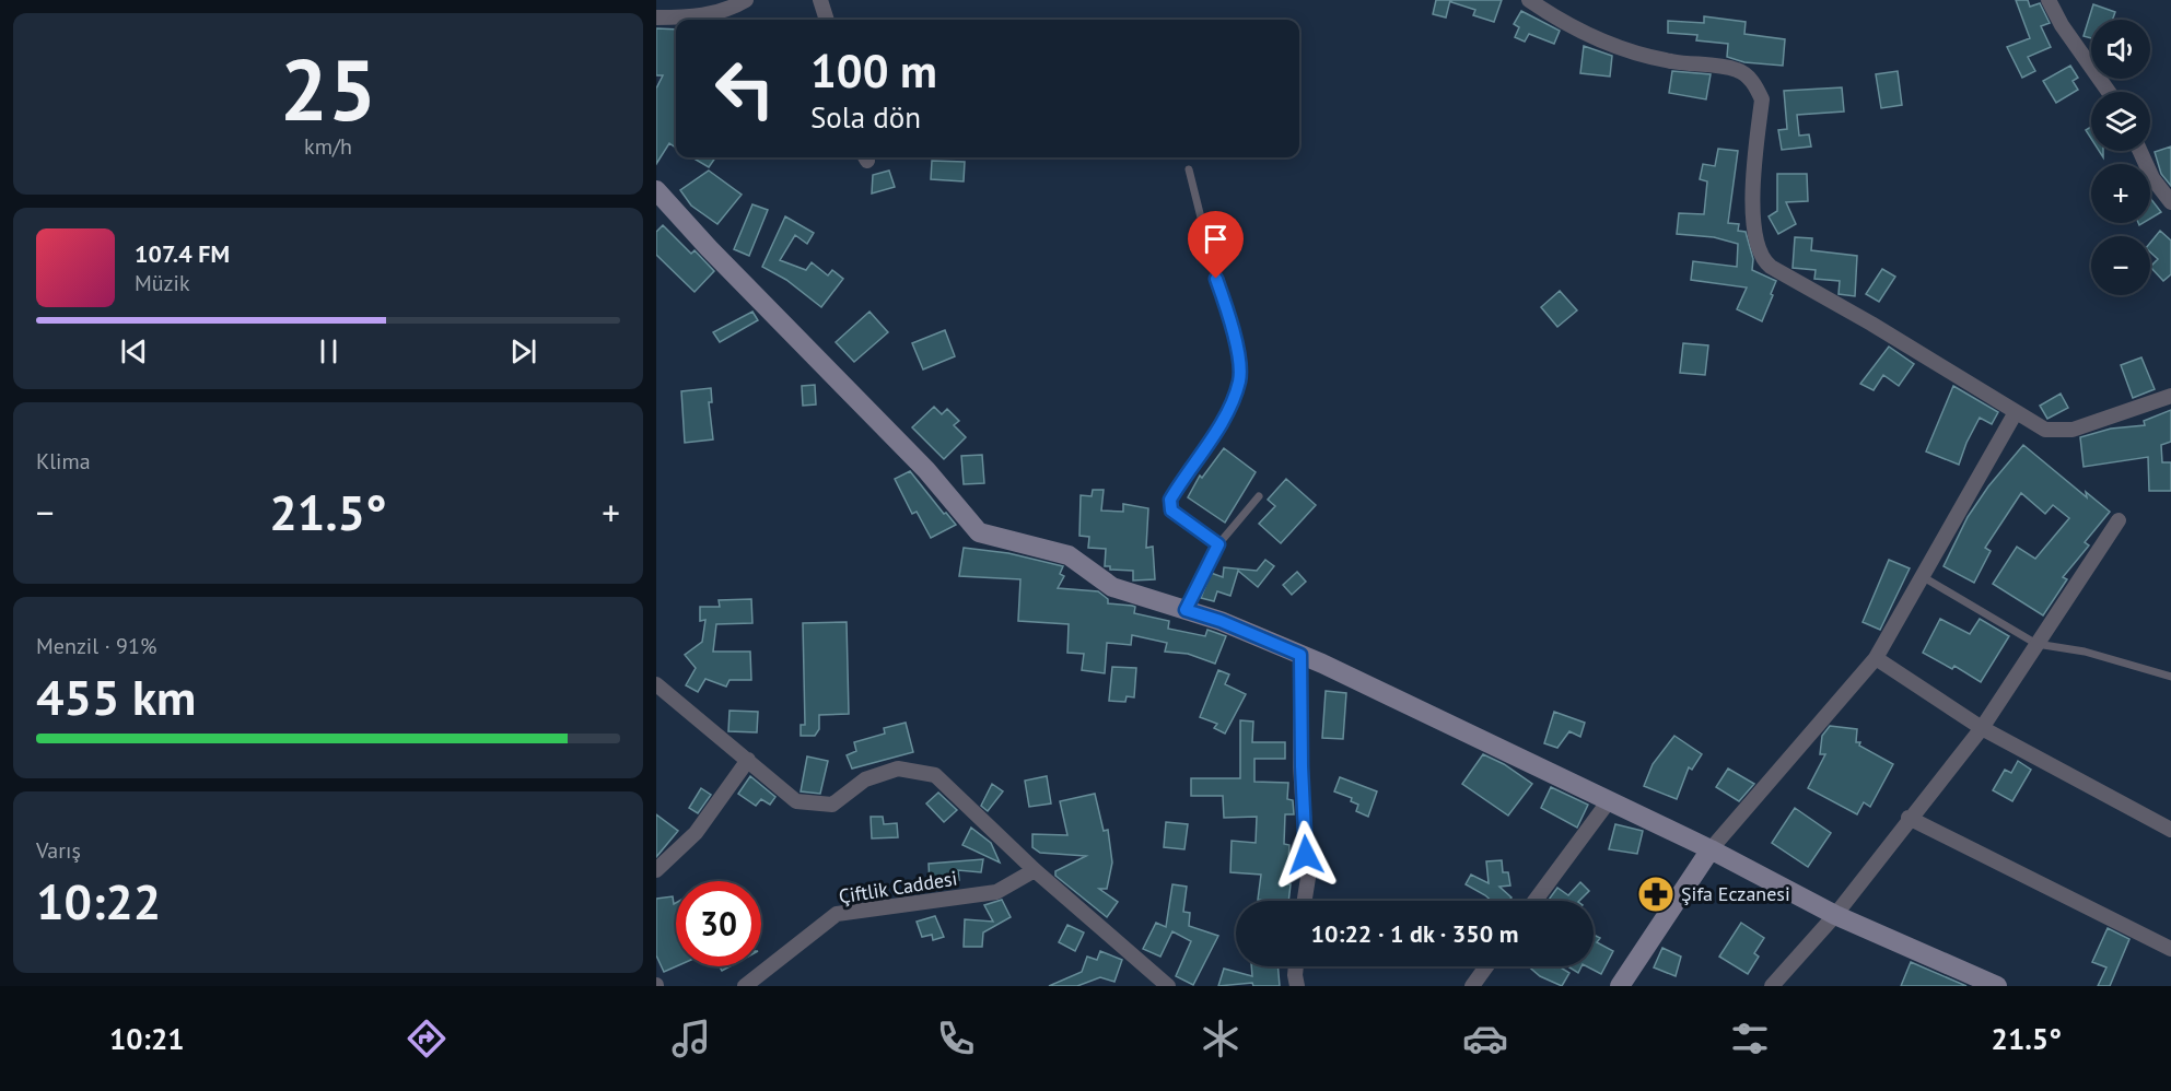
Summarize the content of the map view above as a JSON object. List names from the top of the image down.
{
  "streets": {
    "street": ["Çiftlik Caddesi"]
  },
  "places": {
    "pharmacy": ["Şifa Eczanesi"]
  },
  "page": {
    "tile": [
      ["25", "km/h"],
      "Klima",
      ["Menzil · 91%", "455 km"],
      ["Varış", "10:22"]
    ],
    "map_buttons": ["+", "−"],
    "turn": ["100 m", "Sola dön"],
    "song": ["107.4 FM", "Müzik"],
    "heat": ["−", "21.5°", "+"],
    "limit": "30",
    "trip": "10:22 · 1 dk · 350 m",
    "tabs": ["10:21", "21.5°"]
  }
}
